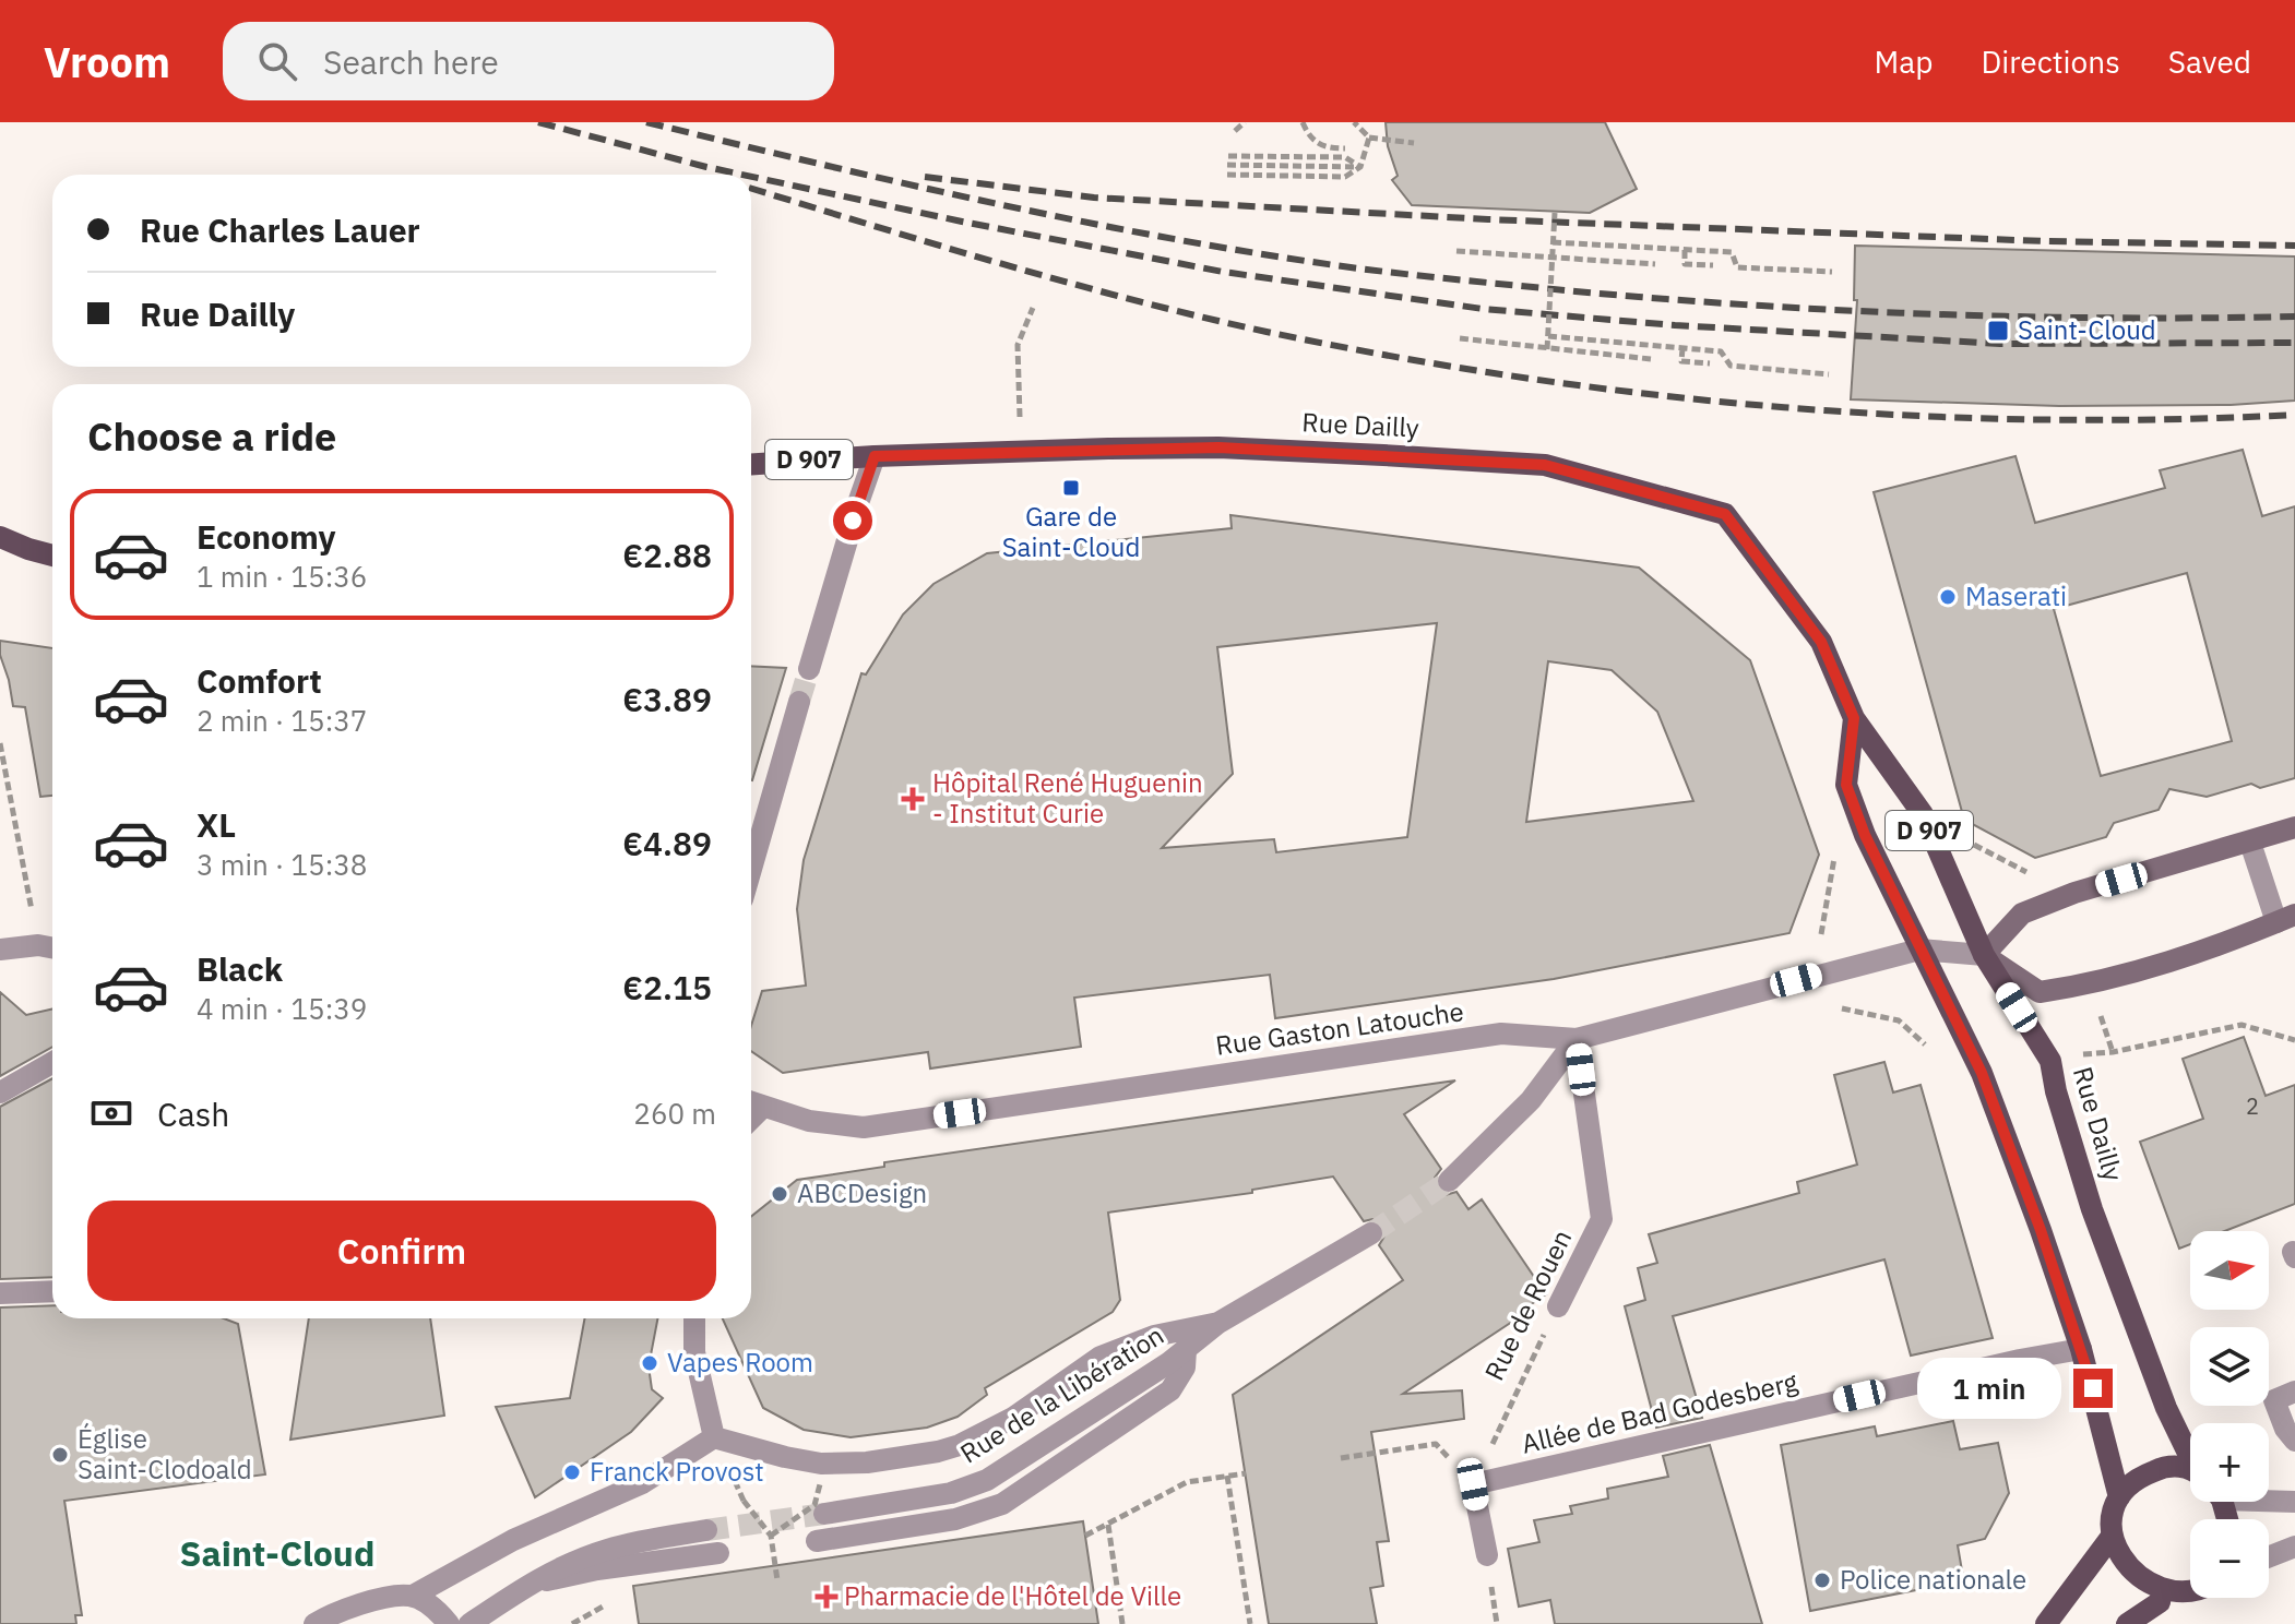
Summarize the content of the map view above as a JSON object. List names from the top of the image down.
{
  "streets": {
    "main road": ["Rue Dailly", "D 907"],
    "street": [
      "Rue Gaston Latouche",
      "Rue de Rouen",
      "Rue de la Libération",
      "Allée de Bad Godesberg"
    ]
  },
  "crossings": [
    ["Rue Dailly", "Rue Gaston Latouche"],
    ["Rue Dailly", "Allée de Bad Godesberg"],
    ["Rue Gaston Latouche", "Rue de Rouen"],
    ["Rue de Rouen", "Allée de Bad Godesberg"]
  ],
  "districts": ["Saint-Cloud"],
  "places": {
    "transit": ["Saint-Cloud", "Gare de Saint-Cloud"],
    "other": [
      "Maserati",
      "ABCDesign",
      "Vapes Room",
      "Église Saint-Clodoald",
      "Franck Provost",
      "Police nationale"
    ],
    "health": ["Hôpital René Huguenin - Institut Curie", "Pharmacie de l'Hôtel de Ville"]
  },
  "house_numbers": ["2"],
  "north": "right",
  "page": {
    "header": "Vroom",
    "search": "Search here",
    "nav": ["Map", "Directions", "Saved"],
    "banner": ["Rue Charles Lauer", "Rue Dailly"],
    "heading": "Choose a ride",
    "list": [
      {
        "name": "Economy",
        "note": "1 min · 15:36",
        "value": "€2.88"
      },
      {
        "name": "Comfort",
        "note": "2 min · 15:37",
        "value": "€3.89"
      },
      {
        "name": "XL",
        "note": "3 min · 15:38",
        "value": "€4.89"
      },
      {
        "name": "Black",
        "note": "4 min · 15:39",
        "value": "€2.15"
      }
    ],
    "pay": ["Cash", "260 m"],
    "buttons": "Confirm",
    "map_buttons": ["+", "−"],
    "bubble": "1 min"
  }
}
